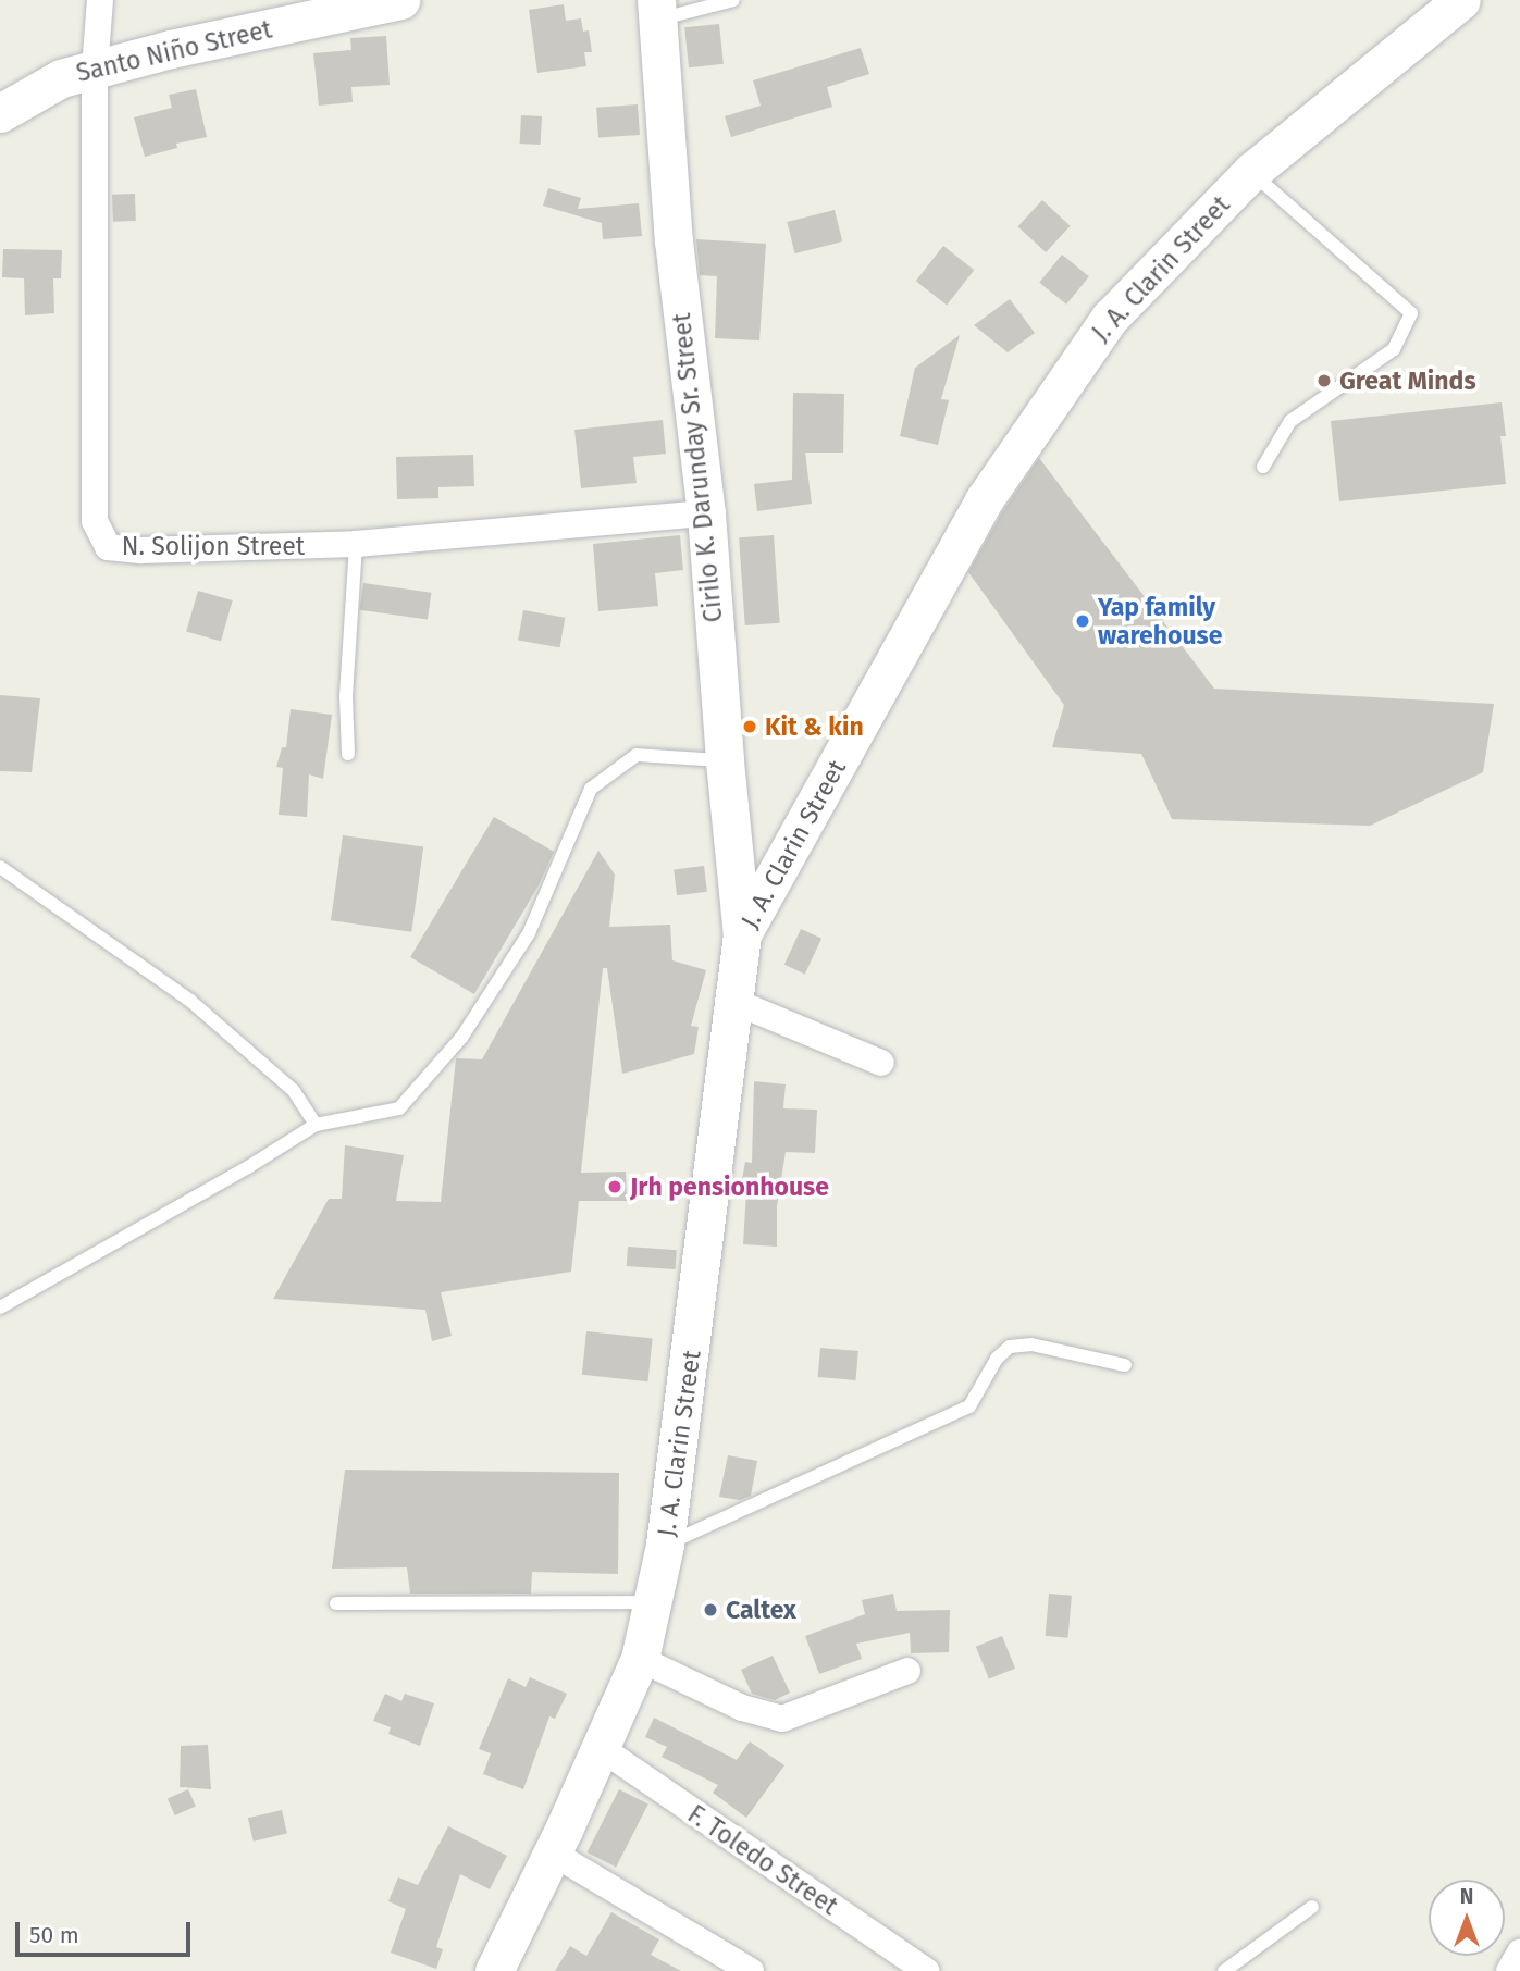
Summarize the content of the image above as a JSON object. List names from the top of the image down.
{
  "streets": {
    "main road": ["Santo Niño Street", "J. A. Clarin Street", "Cirilo K. Darunday Sr. Street"],
    "street": ["N. Solijon Street", "F. Toledo Street"]
  },
  "crossings": [
    ["Santo Niño Street", "N. Solijon Street"],
    ["J. A. Clarin Street", "Cirilo K. Darunday Sr. Street"],
    ["J. A. Clarin Street", "F. Toledo Street"],
    ["Cirilo K. Darunday Sr. Street", "N. Solijon Street"]
  ],
  "places": [
    "Great Minds",
    "Yap family warehouse",
    "Kit & kin",
    "Jrh pensionhouse",
    "Caltex"
  ],
  "scale_bar": "50 m",
  "north": "top"
}
